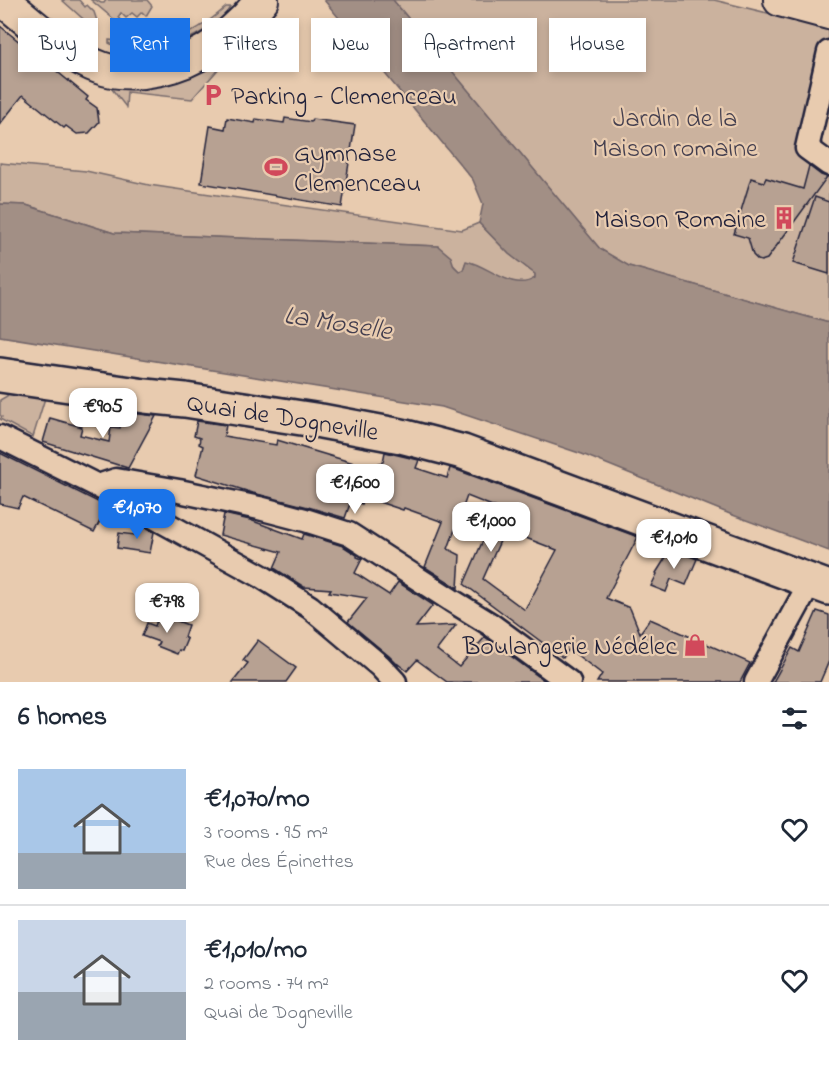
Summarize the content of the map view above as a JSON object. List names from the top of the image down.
{
  "streets": {
    "main road": ["Quai de Dogneville"]
  },
  "water": ["La Moselle"],
  "parks": ["Jardin de la Maison romaine"],
  "places": {
    "parking": ["Parking - Clemenceau"],
    "sports": ["Gymnase Clemenceau"],
    "building": ["Maison Romaine"],
    "shop": ["Boulangerie Nédélec"]
  },
  "page": {
    "chip": [
      "Buy",
      "Rent",
      "Filters",
      "New",
      "Apartment",
      "House"
    ],
    "price": [
      "€905",
      "€1,600",
      "€1,070",
      "€1,000",
      "€1,010",
      "€798"
    ],
    "heading": "6 homes",
    "list": [
      {
        "name": "€1,070/mo",
        "note": "3 rooms · 95 m² · Rue des Épinettes"
      },
      {
        "name": "€1,010/mo",
        "note": "2 rooms · 74 m² · Quai de Dogneville"
      }
    ]
  }
}
